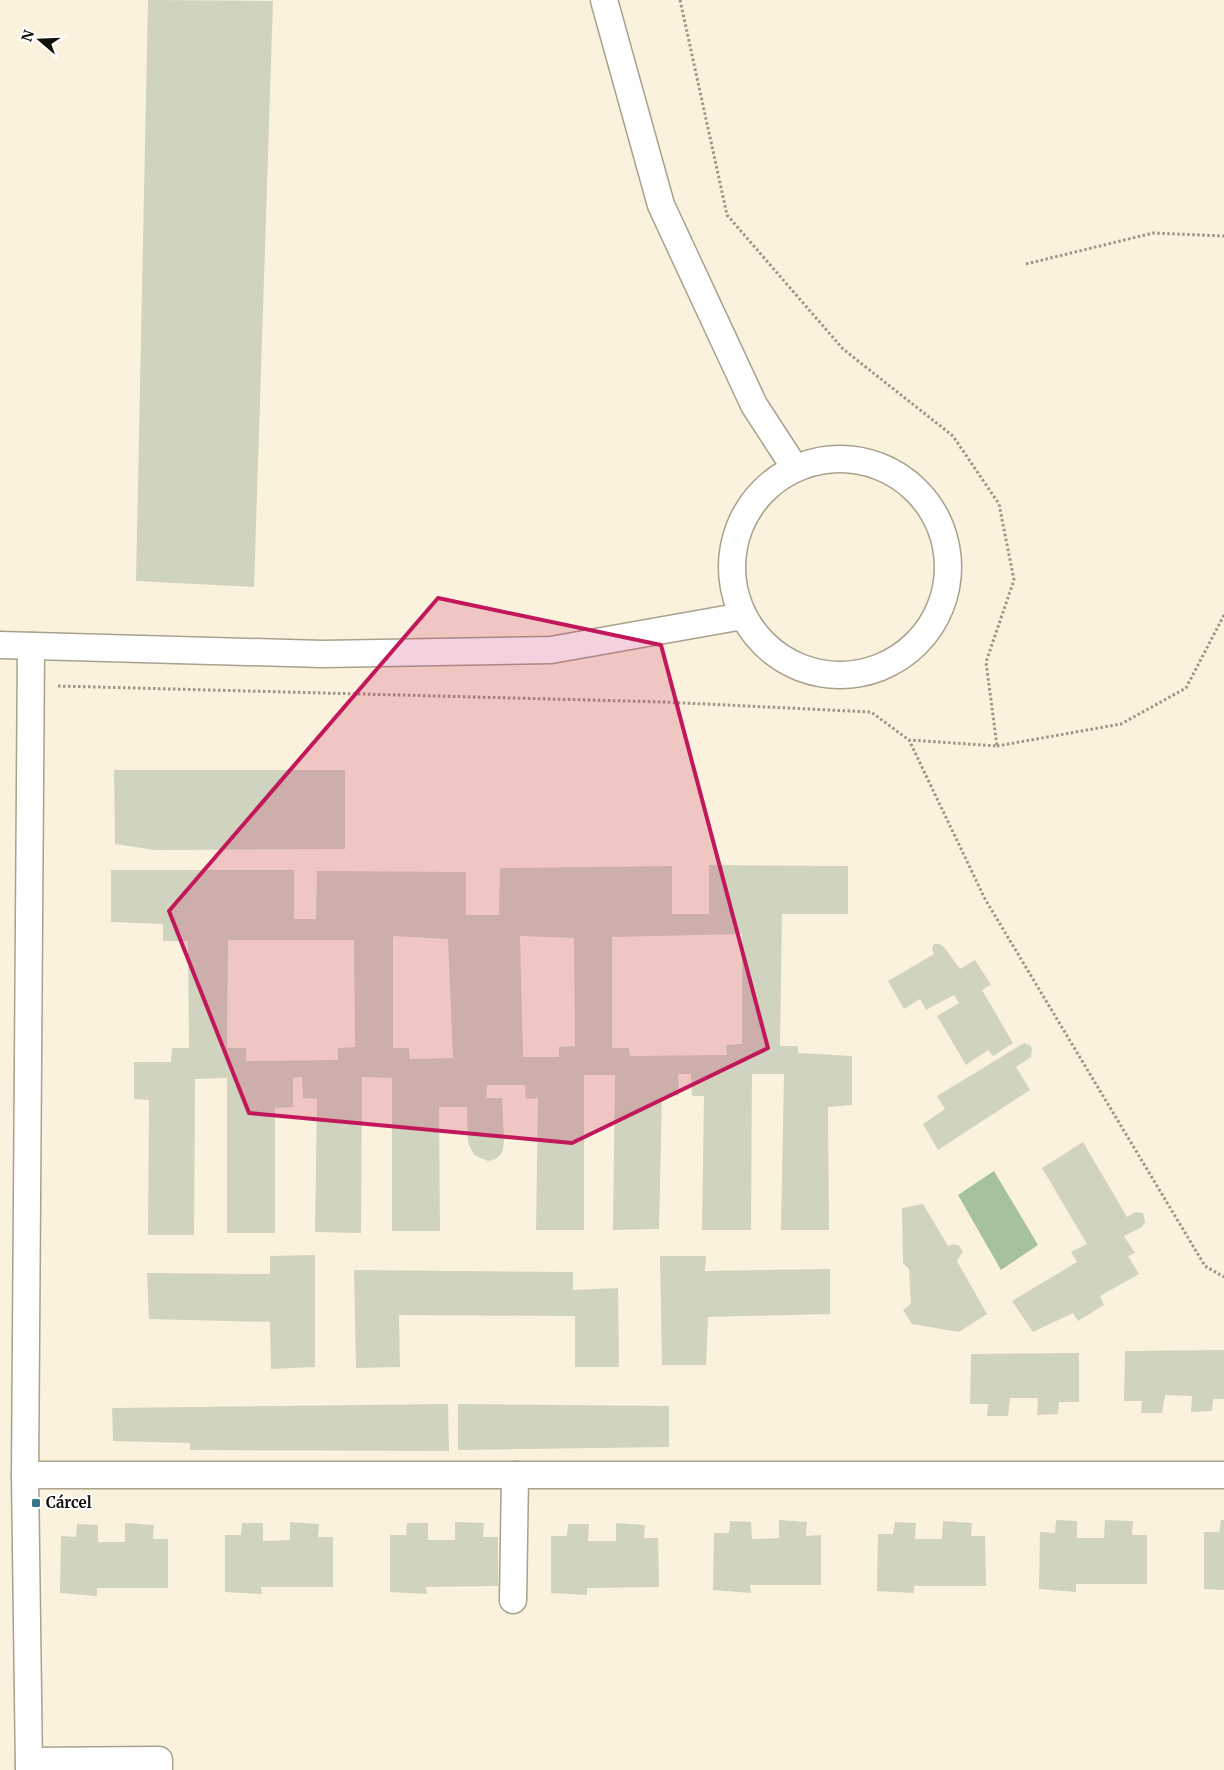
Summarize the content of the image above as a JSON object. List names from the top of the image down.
{
  "places": {
    "transit": ["Cárcel"]
  },
  "north": "left"
}
